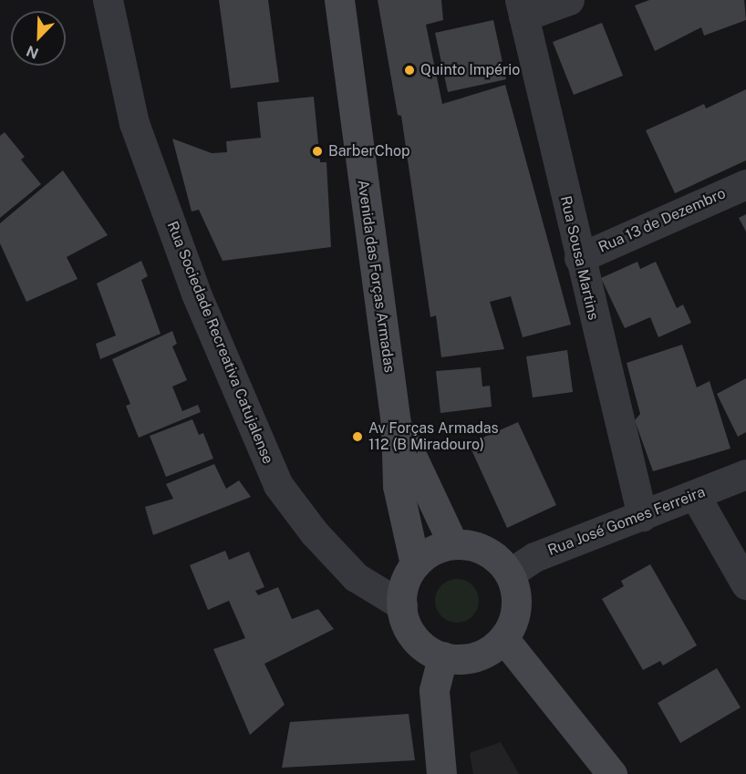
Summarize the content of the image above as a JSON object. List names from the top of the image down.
{
  "streets": {
    "street": [
      "Rua 13 de Dezembro",
      "Rua Sousa Martins",
      "Avenida das Forças Armadas",
      "Rua Sociedade Recreativa Catujalense",
      "Rua José Gomes Ferreira"
    ]
  },
  "crossings": [
    ["Rua 13 de Dezembro", "Rua Sousa Martins"],
    ["Rua Sousa Martins", "Rua José Gomes Ferreira"],
    ["Avenida das Forças Armadas", "Rua Sociedade Recreativa Catujalense"],
    ["Avenida das Forças Armadas", "Rua José Gomes Ferreira"],
    ["Rua Sociedade Recreativa Catujalense", "Rua José Gomes Ferreira"]
  ],
  "places": ["Quinto Império", "BarberChop", "Av Forças Armadas 112 (B Miradouro)"],
  "north": "bottom left"
}
